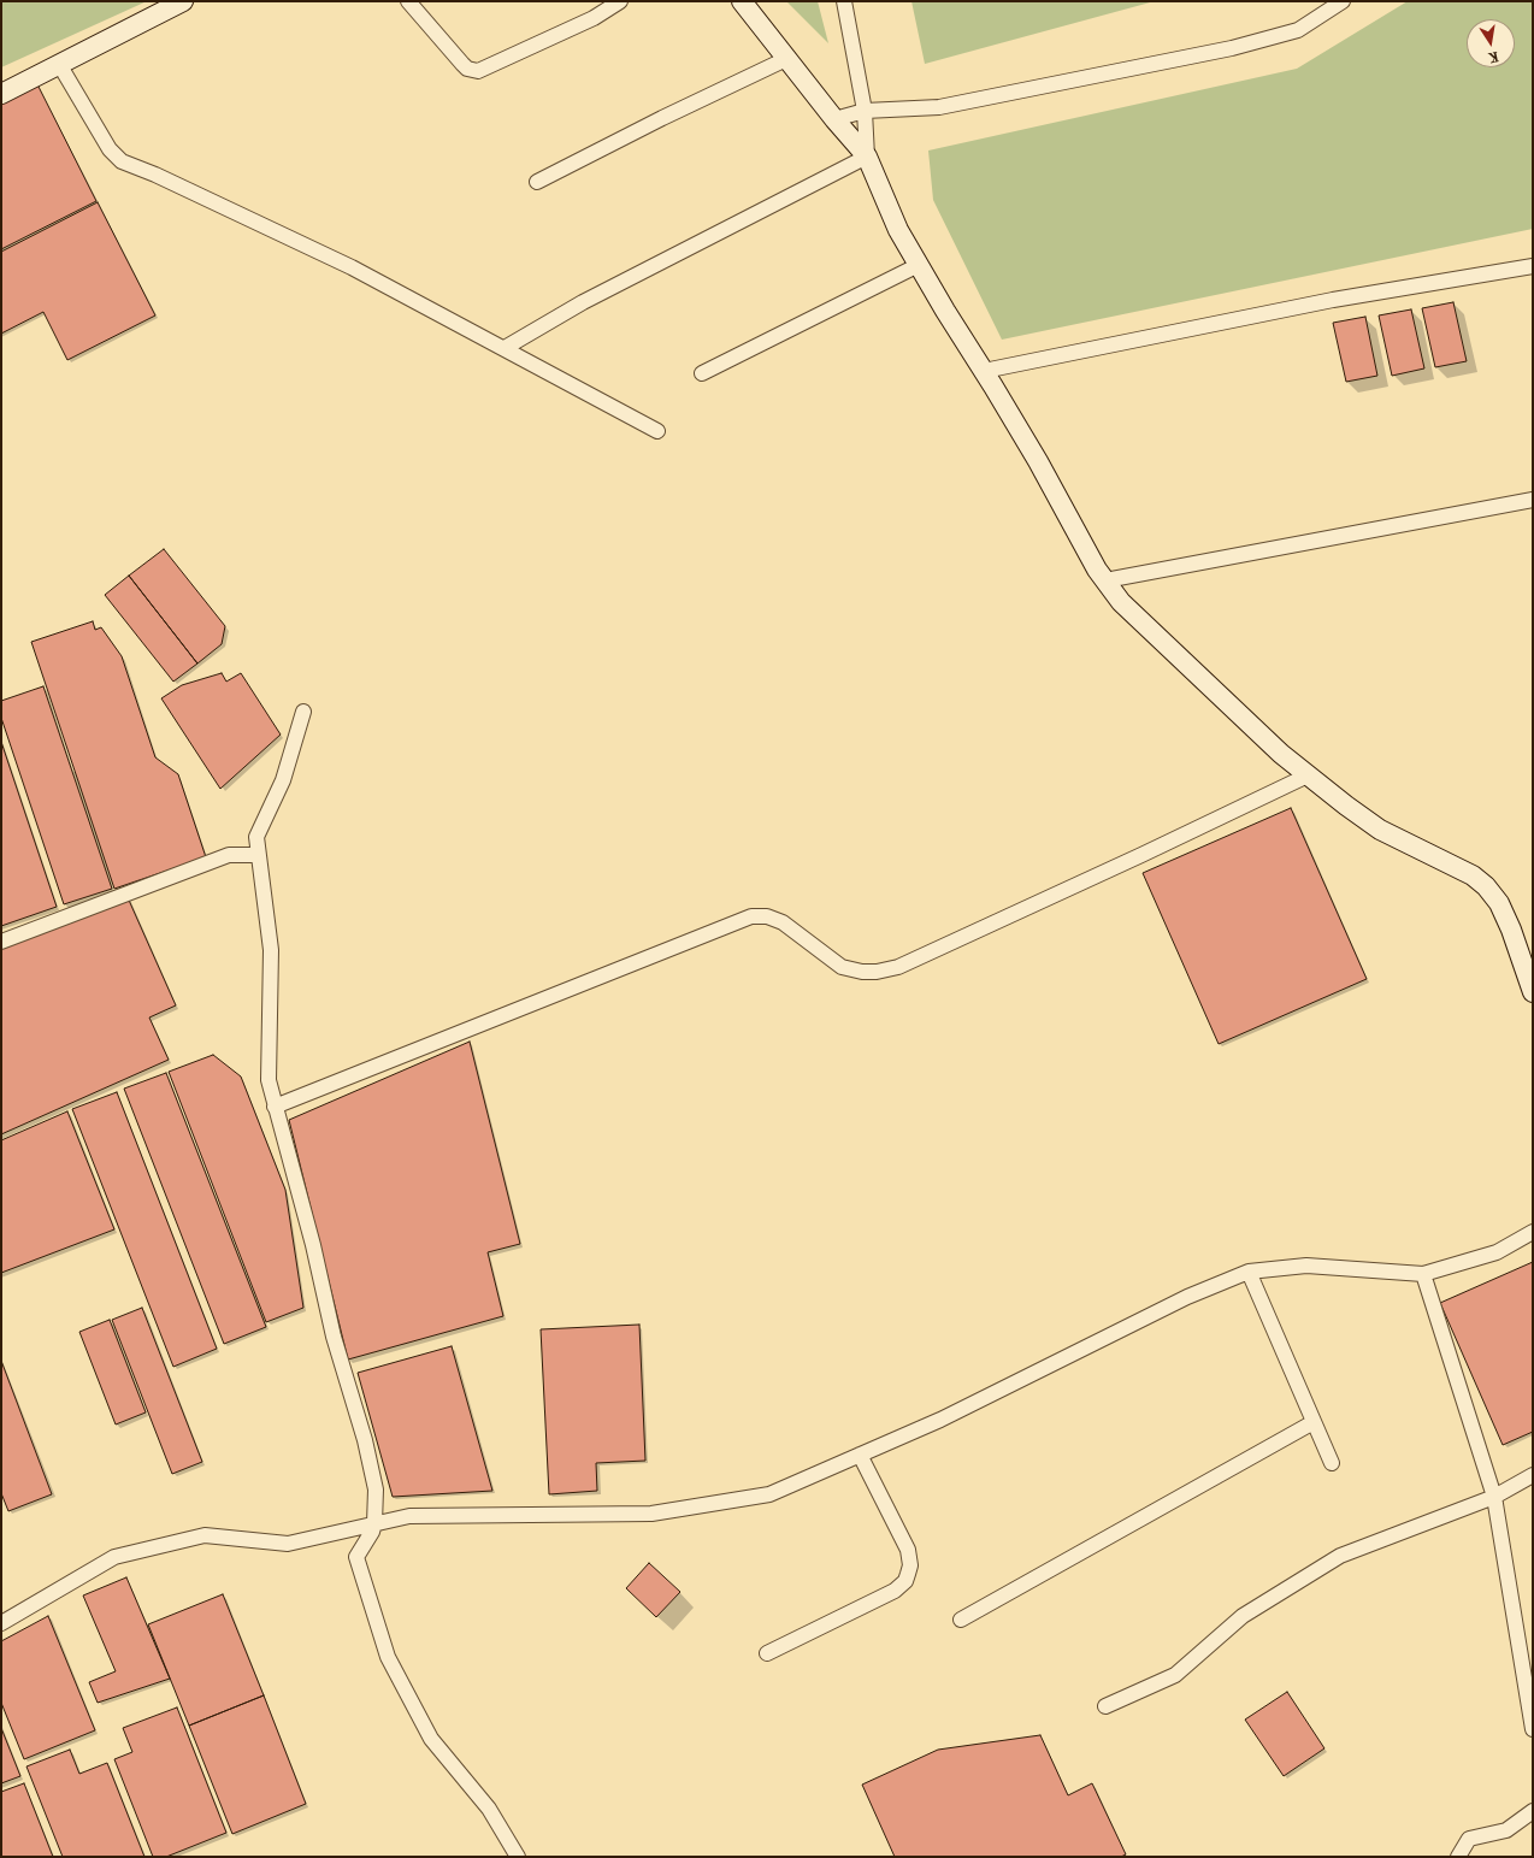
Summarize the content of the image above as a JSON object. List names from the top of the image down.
{
  "north": "bottom"
}
